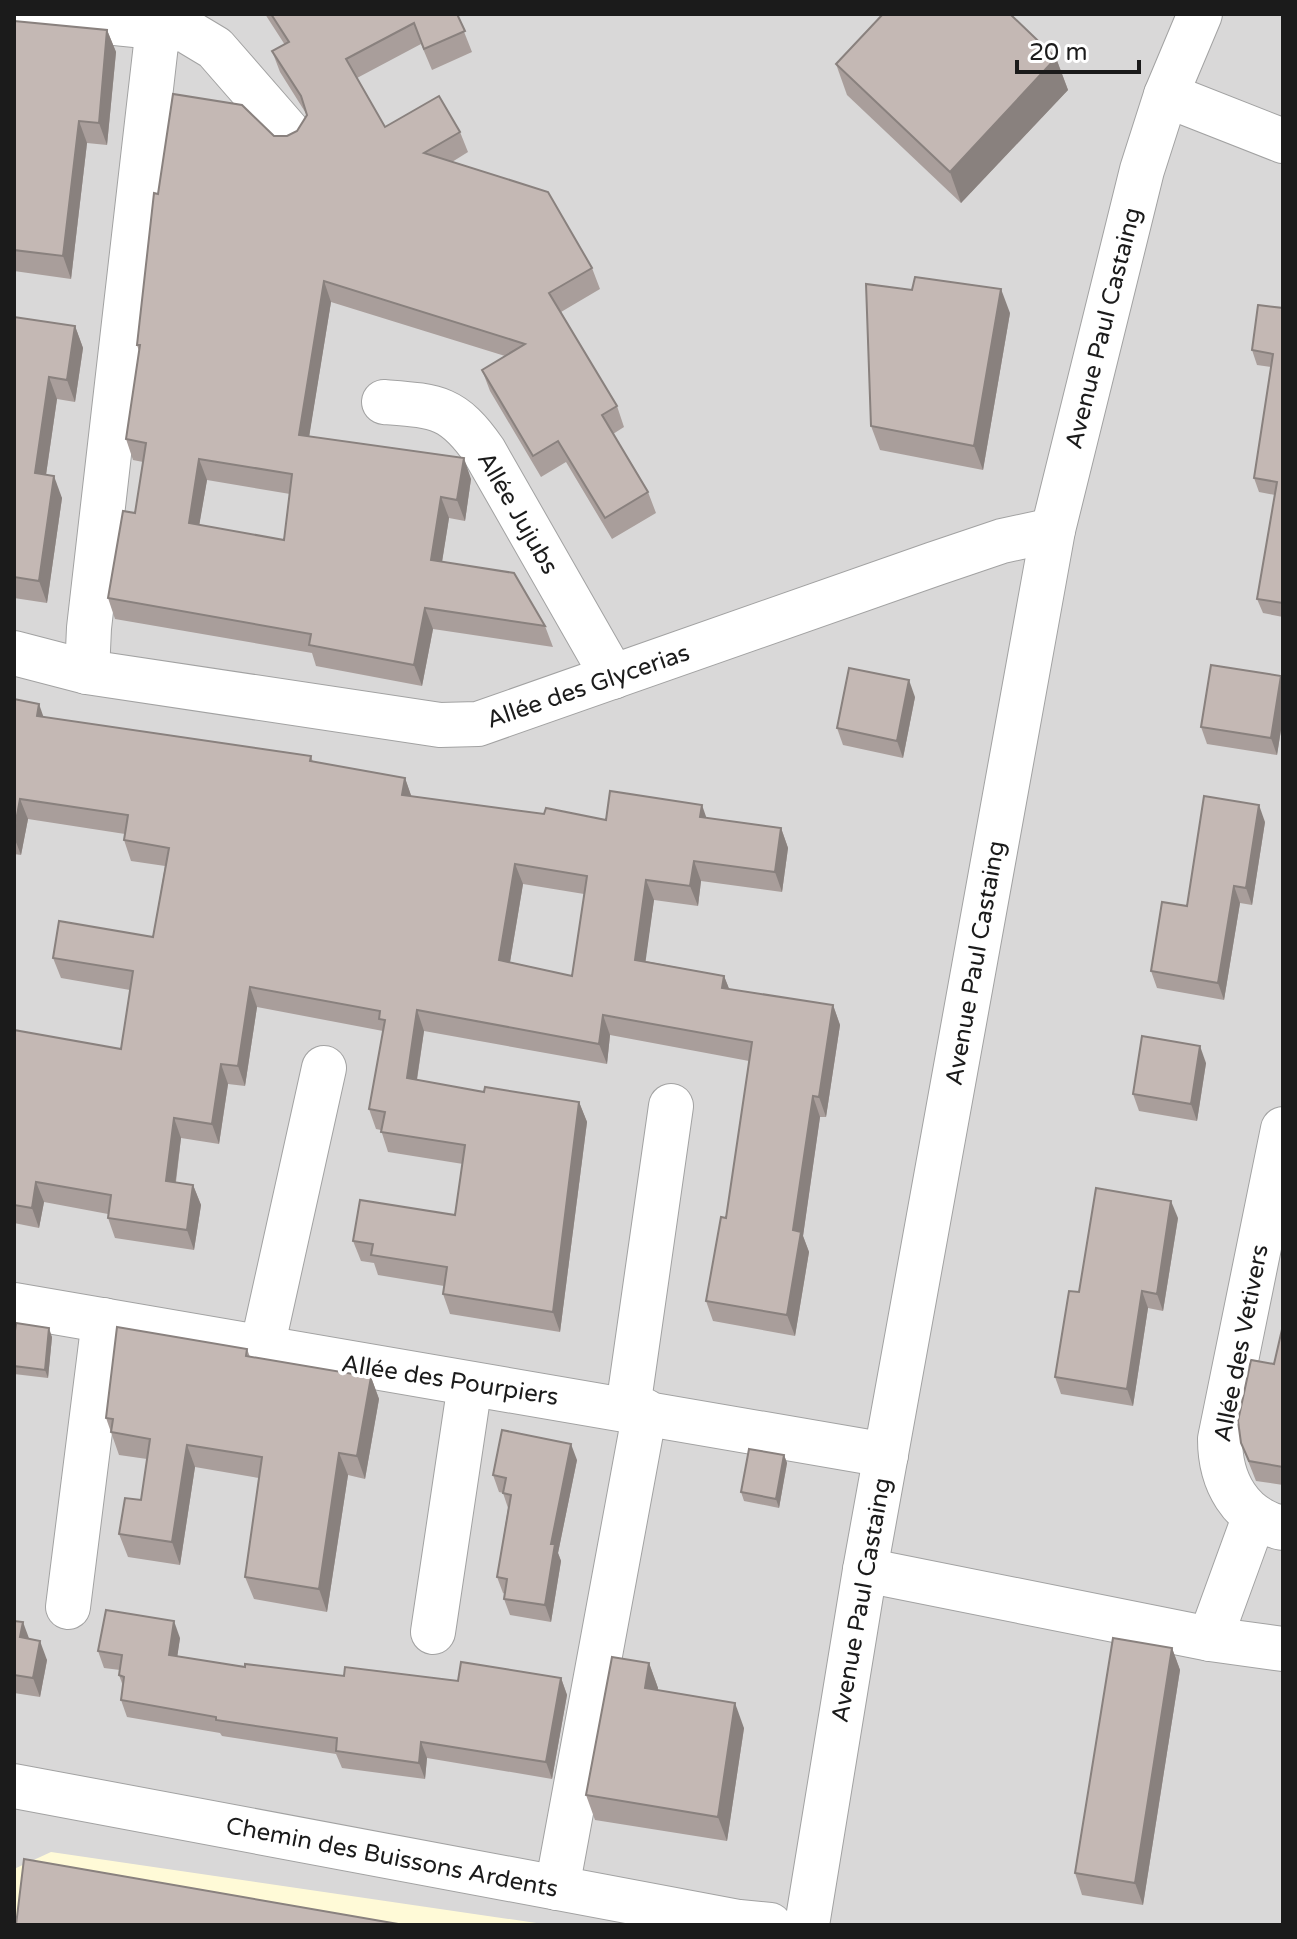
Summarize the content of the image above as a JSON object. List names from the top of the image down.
{
  "streets": {
    "street": [
      "Avenue Paul Castaing",
      "Allée Jujubs",
      "Allée des Glycerias",
      "Allée des Vetivers",
      "Allée des Pourpiers",
      "Chemin des Buissons Ardents"
    ]
  },
  "crossings": [
    ["Avenue Paul Castaing", "Allée des Glycerias"],
    ["Avenue Paul Castaing", "Allée des Pourpiers"],
    ["Allée Jujubs", "Allée des Glycerias"]
  ],
  "scale_bar": "20 m"
}
